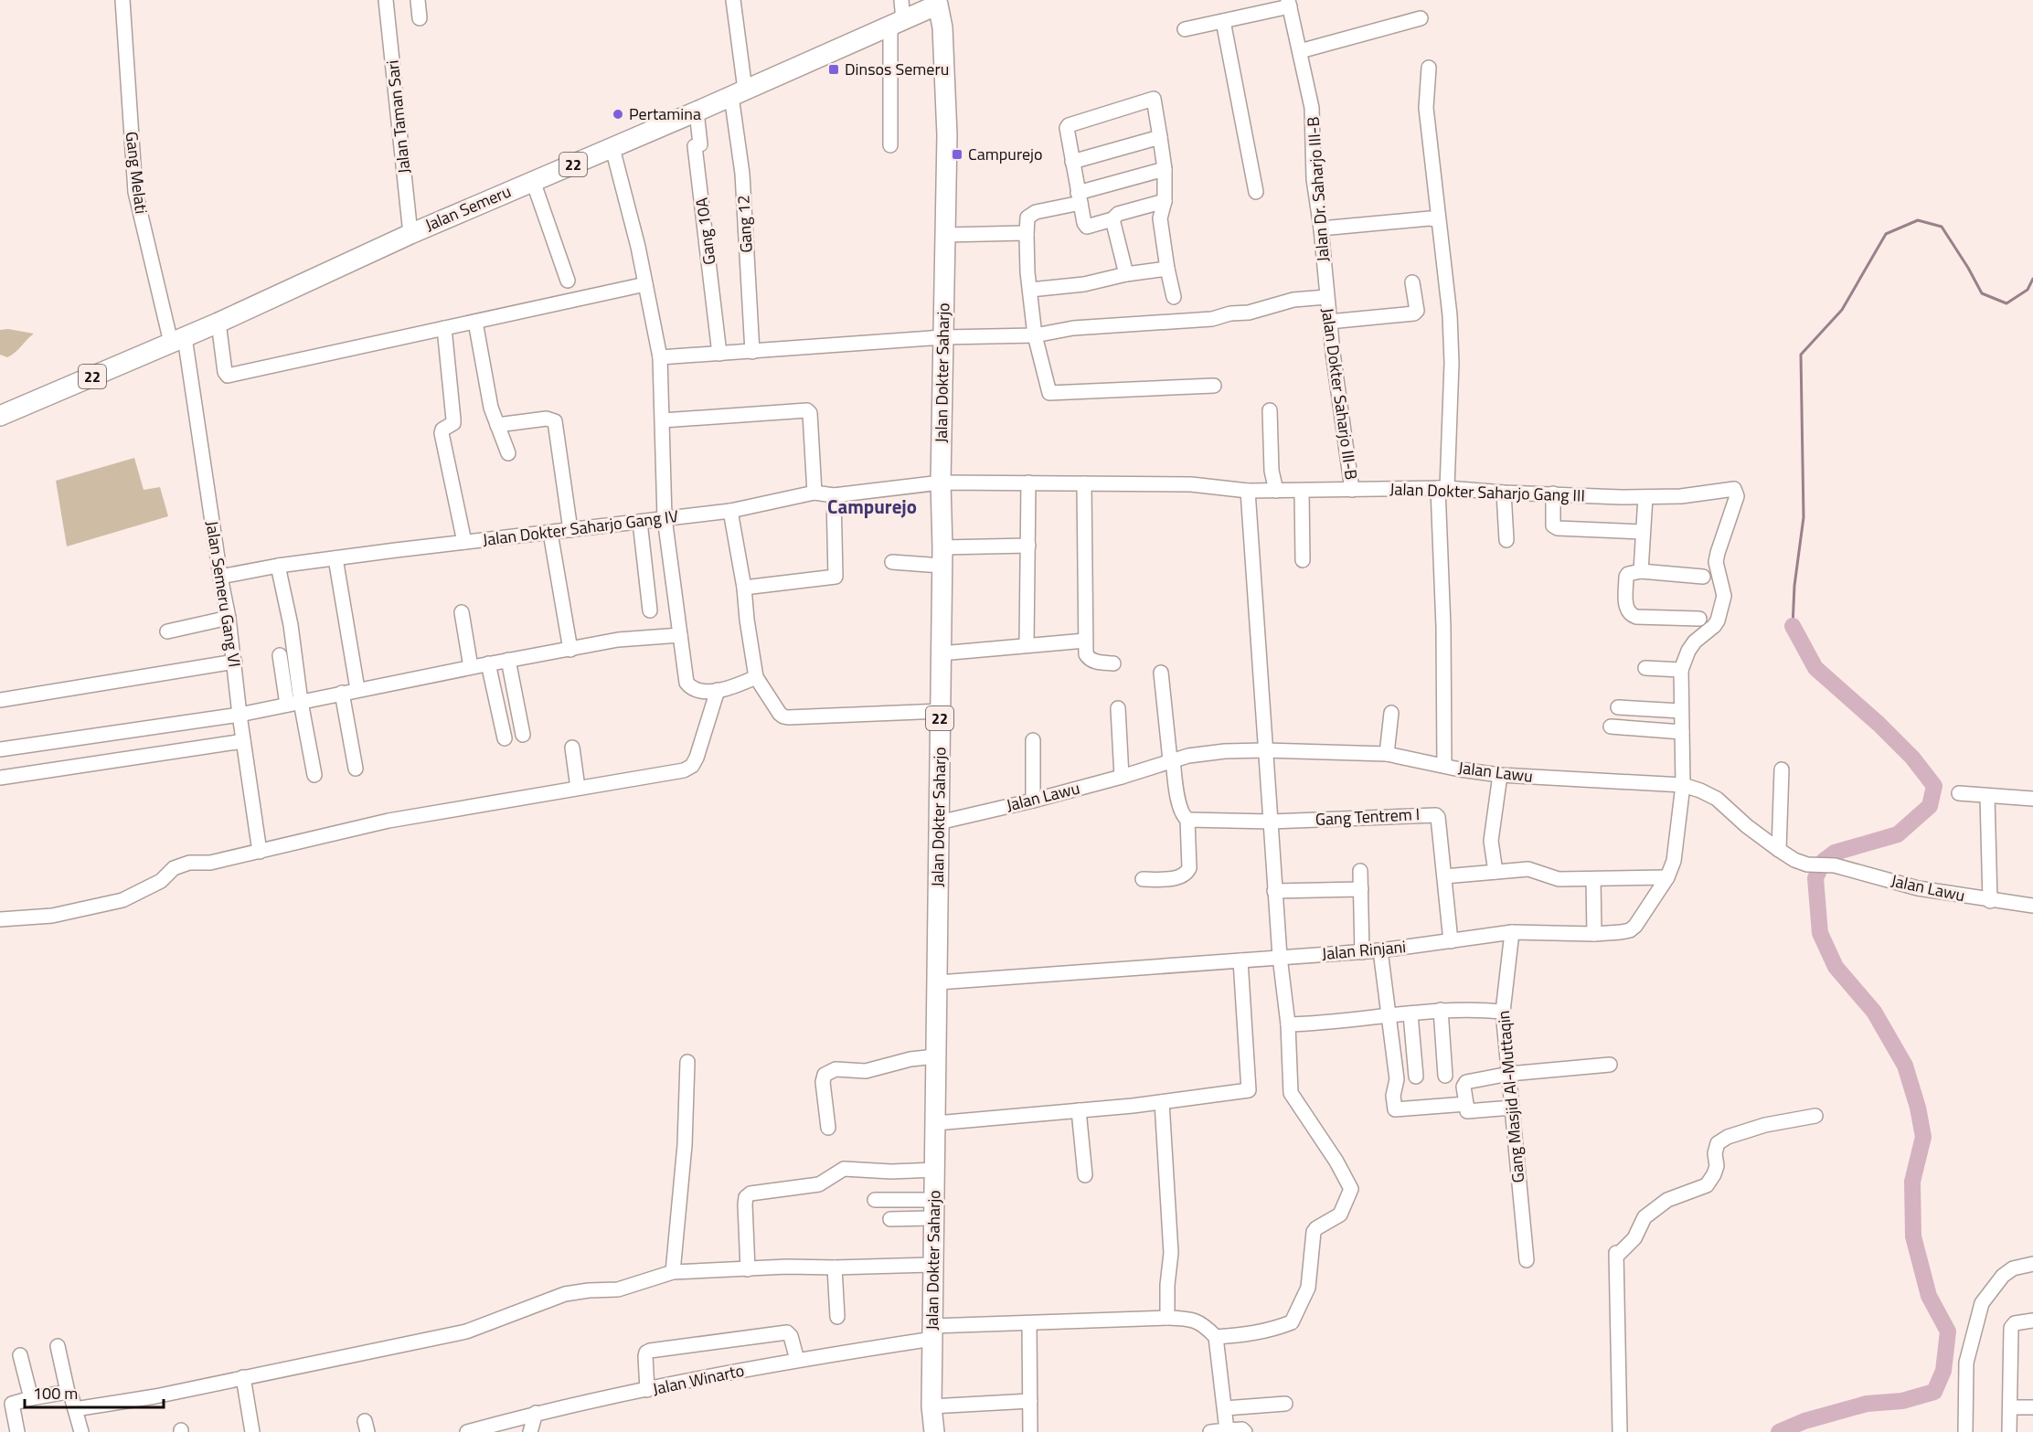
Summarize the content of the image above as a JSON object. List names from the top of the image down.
{
  "streets": {
    "highway": ["22", "Jalan Semeru", "Jalan Dokter Saharjo"],
    "street": [
      "Jalan Taman Sari",
      "Gang Melati",
      "Jalan Dr. Saharjo III-B",
      "Gang 12",
      "Gang 10A",
      "Jalan Dokter Saharjo III-B",
      "Jalan Dokter Saharjo Gang III",
      "Jalan Dokter Saharjo Gang IV",
      "Jalan Semeru Gang VI",
      "Jalan Lawu",
      "Gang Tentrem I",
      "Jalan Rinjani",
      "Gang Masjid Al-Muttaqin",
      "Jalan Winarto"
    ]
  },
  "crossings": [
    ["Jalan Taman Sari", "Jalan Semeru"],
    ["Gang Melati", "Jalan Semeru"],
    ["Gang Melati", "Jalan Semeru Gang VI"],
    ["Jalan Dr. Saharjo III-B", "Jalan Dokter Saharjo III-B"],
    ["Jalan Semeru", "Gang 12"],
    ["Jalan Semeru", "Gang 10A"],
    ["Jalan Semeru", "Jalan Dokter Saharjo"],
    ["Jalan Semeru", "Jalan Semeru Gang VI"],
    ["Jalan Dokter Saharjo", "Jalan Dokter Saharjo Gang III"],
    ["Jalan Dokter Saharjo", "Jalan Dokter Saharjo Gang IV"],
    ["Jalan Dokter Saharjo", "Jalan Lawu"],
    ["Jalan Dokter Saharjo", "Jalan Rinjani"],
    ["Jalan Dokter Saharjo", "Jalan Winarto"],
    ["Jalan Dokter Saharjo III-B", "Jalan Dokter Saharjo Gang III"],
    ["Jalan Dokter Saharjo Gang III", "Jalan Dokter Saharjo Gang IV"],
    ["Jalan Dokter Saharjo Gang III", "Jalan Rinjani"],
    ["Jalan Dokter Saharjo Gang IV", "Jalan Semeru Gang VI"],
    ["Jalan Lawu", "Jalan Rinjani"],
    ["Gang Tentrem I", "Jalan Rinjani"],
    ["Jalan Rinjani", "Gang Masjid Al-Muttaqin"]
  ],
  "districts": ["Campurejo"],
  "places": {
    "transit": ["Dinsos Semeru", "Campurejo"],
    "other": ["Pertamina"]
  },
  "scale_bar": "100 m"
}
